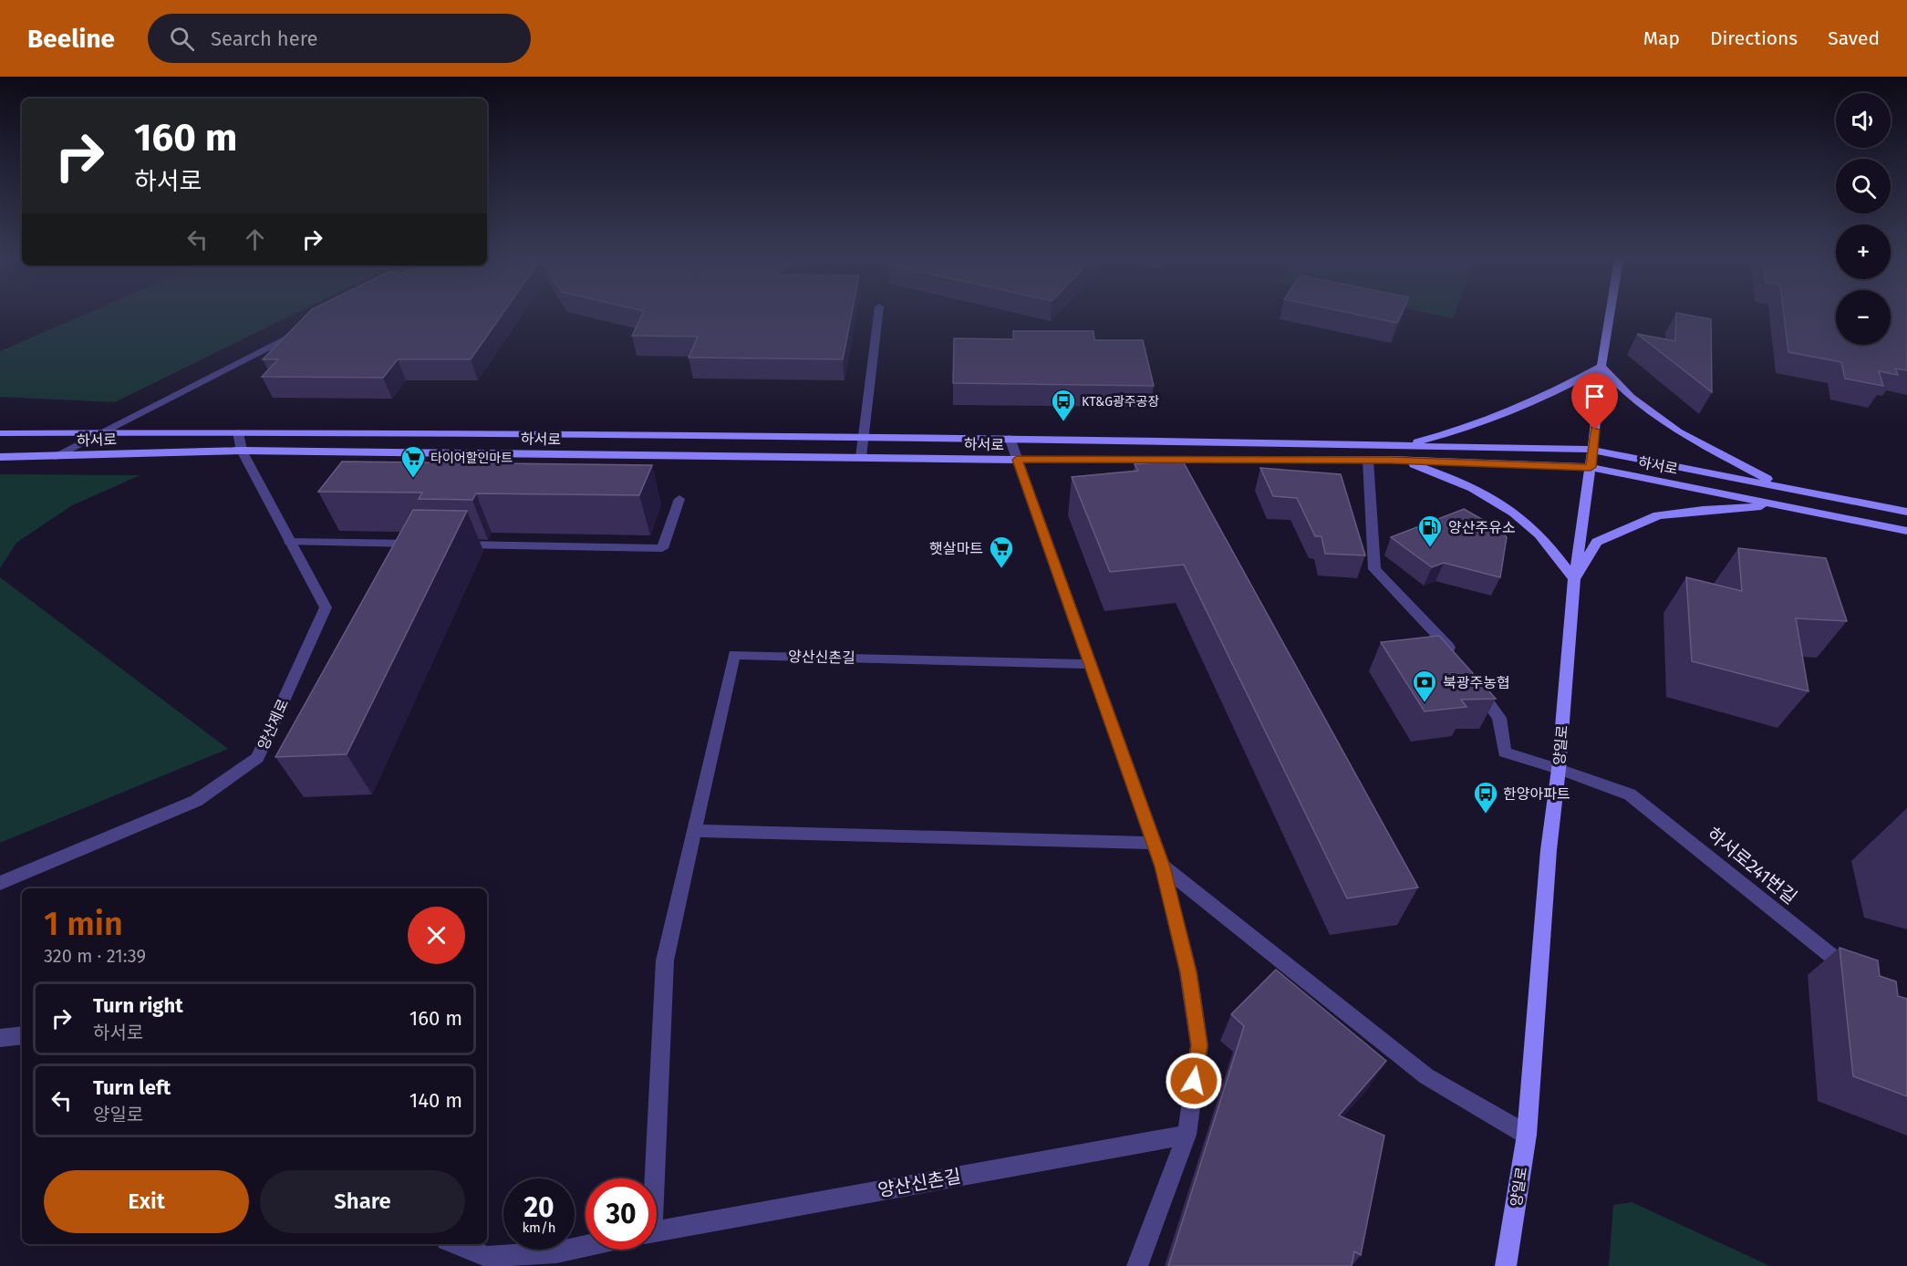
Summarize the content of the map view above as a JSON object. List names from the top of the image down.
{
  "streets": {
    "main road": ["하서로", "양일로"],
    "street": ["양산신촌길", "양산제로", "하서로241번길"]
  },
  "crossings": [
    ["하서로", "양산제로"],
    ["하서로", "양일로"],
    ["양일로", "하서로241번길"]
  ],
  "places": {
    "bus stop": ["KT&G광주공장", "한양아파트"],
    "supermarket": ["타이어할인마트", "햇살마트"],
    "fuel station": ["양산주유소"],
    "bank": ["북광주농협"]
  },
  "page": {
    "header": "Beeline",
    "search": "Search here",
    "nav": ["Map", "Directions", "Saved"],
    "map_buttons": ["+", "−"],
    "turn": ["160 m", "하서로"],
    "heading": ["1 min", "320 m · 21:39"],
    "list": [
      {
        "name": "Turn right",
        "note": "하서로",
        "value": "160 m"
      },
      {
        "name": "Turn left",
        "note": "양일로",
        "value": "140 m"
      }
    ],
    "buttons": ["Exit", "Share"],
    "speed": "20 km/h",
    "limit": "30"
  }
}
